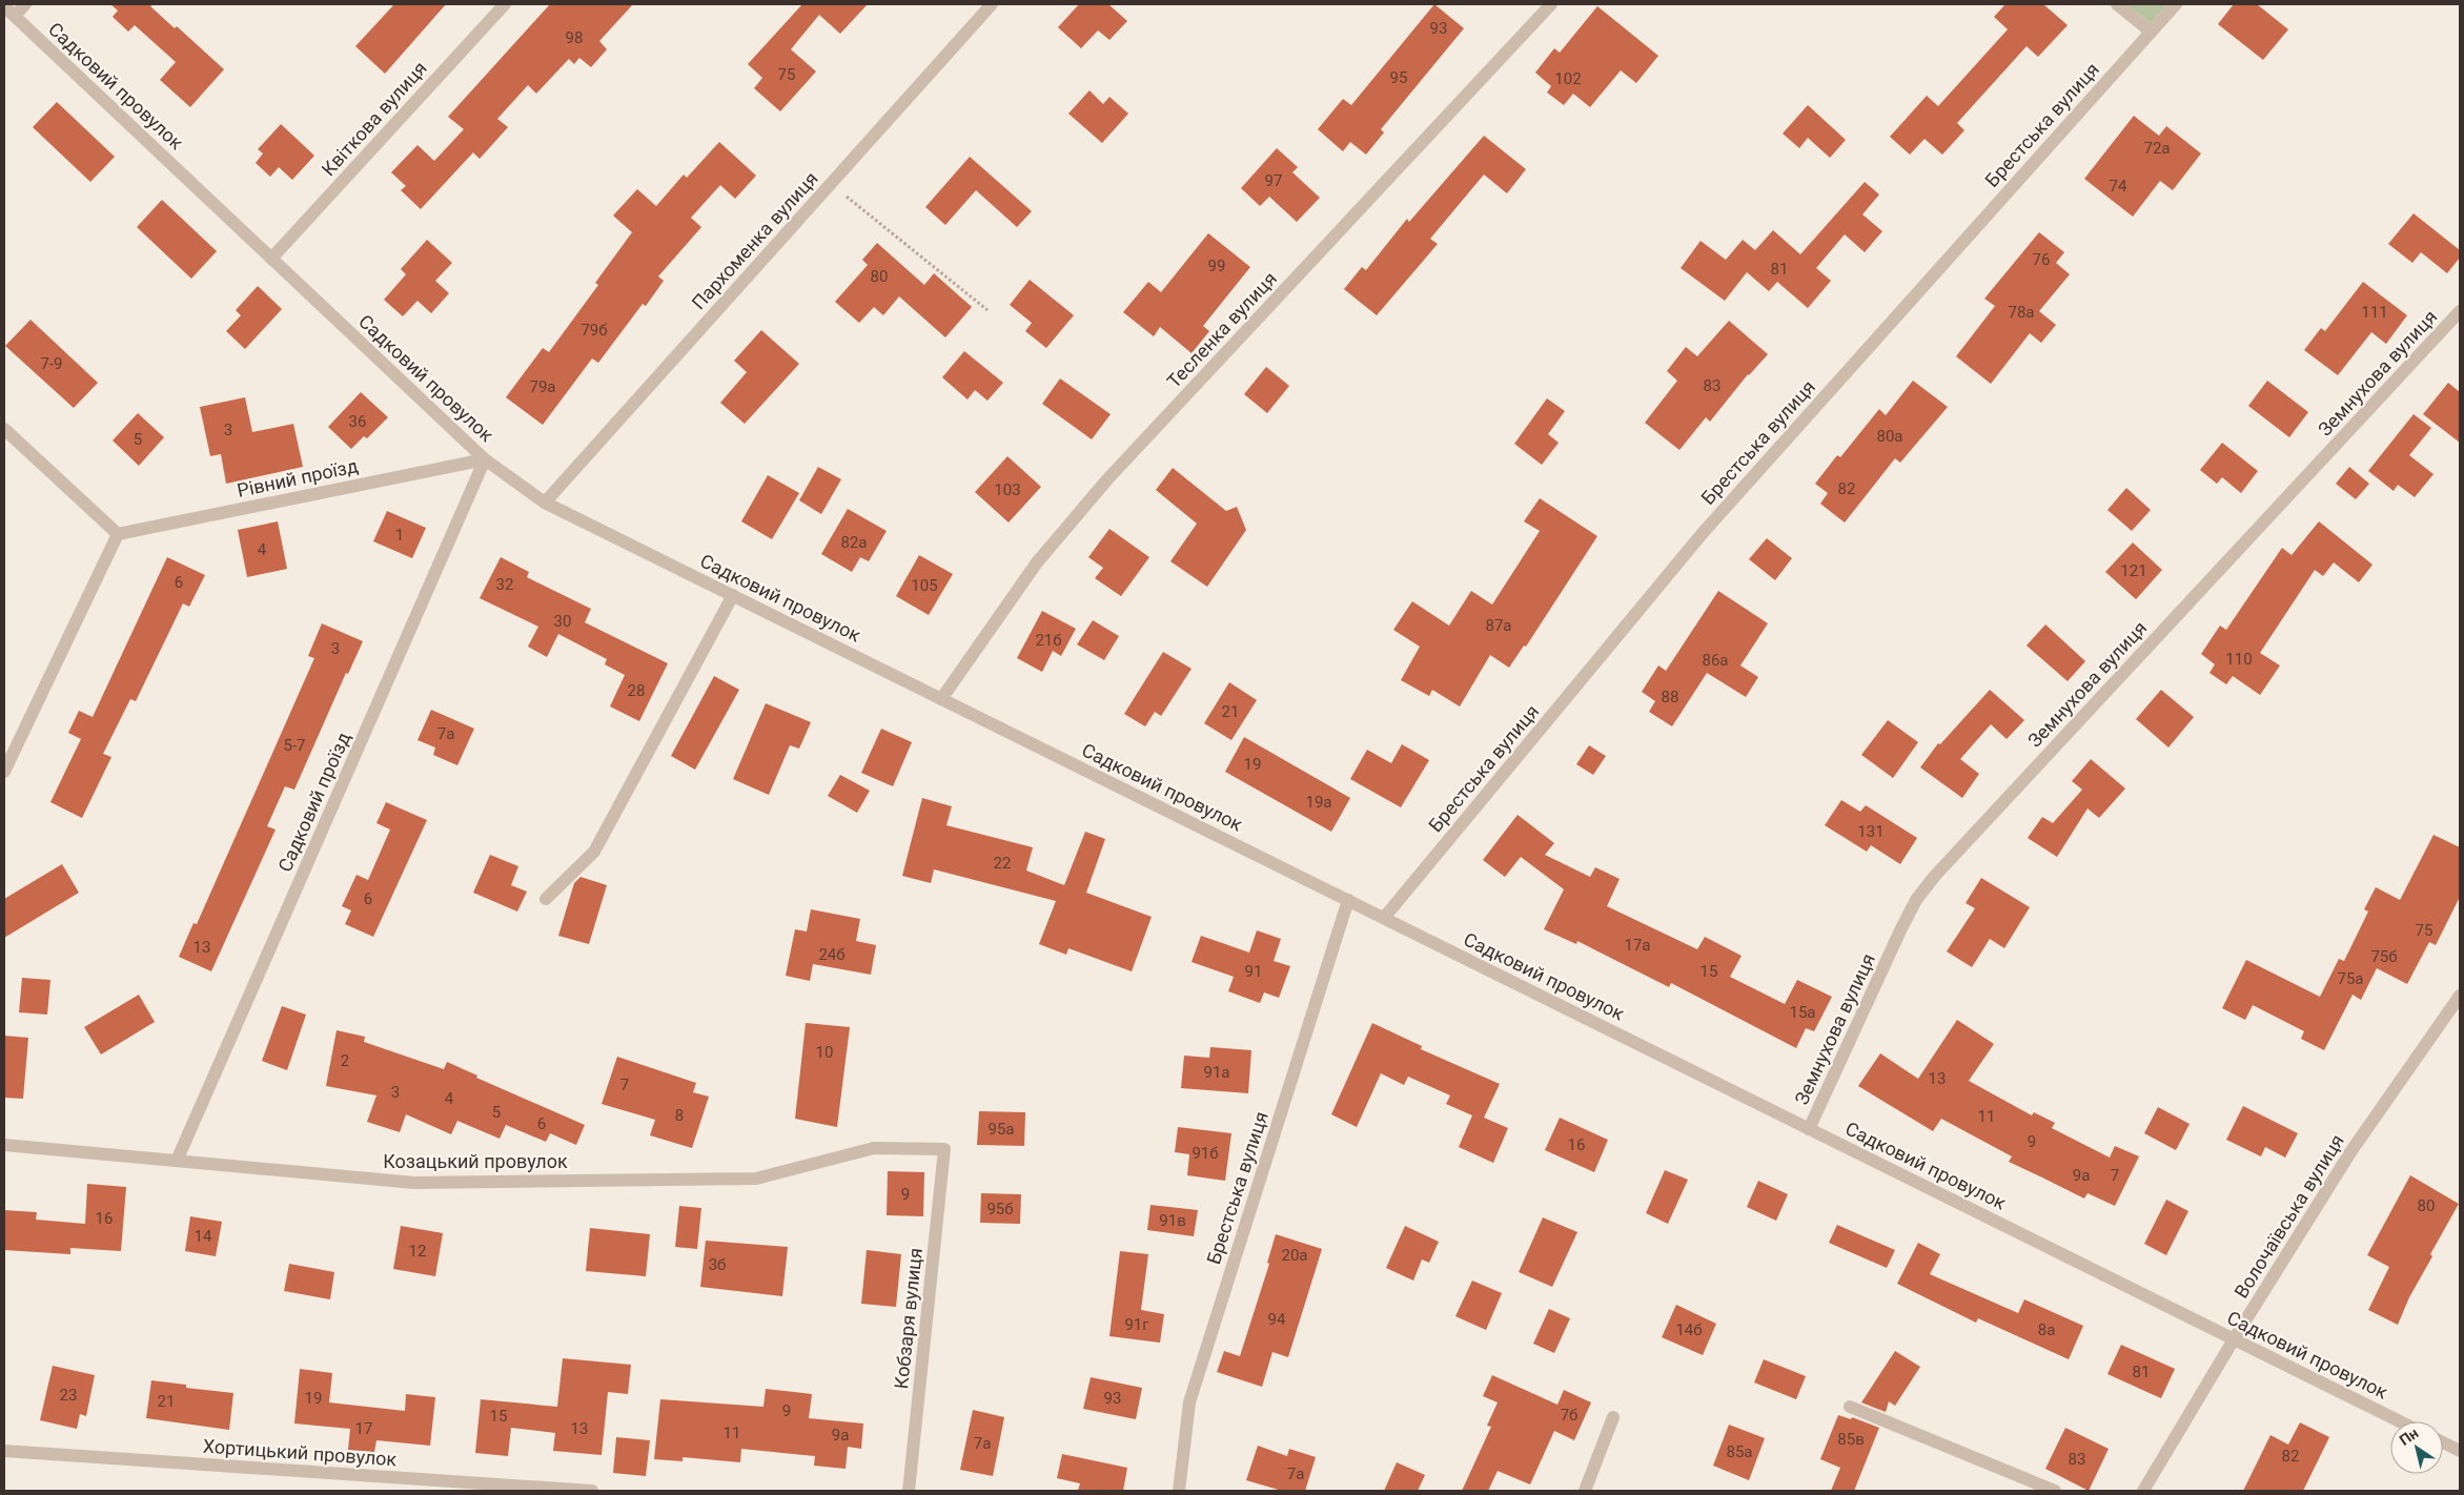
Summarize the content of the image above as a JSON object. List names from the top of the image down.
{
  "streets": {
    "street": [
      "Садковий провулок",
      "Квіткова вулиця",
      "Брестська вулиця",
      "Пархоменка вулиця",
      "Тесленка вулиця",
      "Земнухова вулиця",
      "Рівний проїзд",
      "Садковий проїзд",
      "Козацький провулок",
      "Волочаївська вулиця",
      "Кобзаря вулиця",
      "Хортицький провулок"
    ]
  },
  "crossings": [
    ["Садковий провулок", "Квіткова вулиця"],
    ["Садковий провулок", "Брестська вулиця"],
    ["Садковий провулок", "Пархоменка вулиця"],
    ["Садковий провулок", "Тесленка вулиця"],
    ["Садковий провулок", "Земнухова вулиця"],
    ["Садковий провулок", "Рівний проїзд"],
    ["Садковий провулок", "Садковий проїзд"],
    ["Садковий провулок", "Волочаївська вулиця"],
    ["Рівний проїзд", "Садковий проїзд"],
    ["Садковий проїзд", "Козацький провулок"],
    ["Козацький провулок", "Кобзаря вулиця"]
  ],
  "house_numbers": [
    "93",
    "98",
    "75",
    "95",
    "102",
    "72а",
    "97",
    "74",
    "76",
    "99",
    "81",
    "80",
    "78а",
    "111",
    "79б",
    "7-9",
    "83",
    "79а",
    "36",
    "3",
    "80а",
    "5",
    "82",
    "103",
    "1",
    "82а",
    "4",
    "121",
    "6",
    "32",
    "105",
    "30",
    "87а",
    "21б",
    "3",
    "110",
    "86а",
    "28",
    "88",
    "21",
    "7а",
    "5-7",
    "19",
    "19а",
    "131",
    "22",
    "6",
    "75",
    "17а",
    "13",
    "24б",
    "75б",
    "91",
    "15",
    "75а",
    "15а",
    "10",
    "2",
    "91а",
    "13",
    "7",
    "3",
    "4",
    "5",
    "8",
    "11",
    "6",
    "95а",
    "9",
    "16",
    "91б",
    "9а",
    "7",
    "9",
    "80",
    "95б",
    "16",
    "91в",
    "14",
    "12",
    "20а",
    "3б",
    "94",
    "91г",
    "14б",
    "8а",
    "81",
    "23",
    "19",
    "93",
    "21",
    "9",
    "7б",
    "15",
    "17",
    "13",
    "11",
    "9а",
    "85в",
    "7а",
    "85а",
    "82",
    "83",
    "7а"
  ],
  "north": "top left"
}
